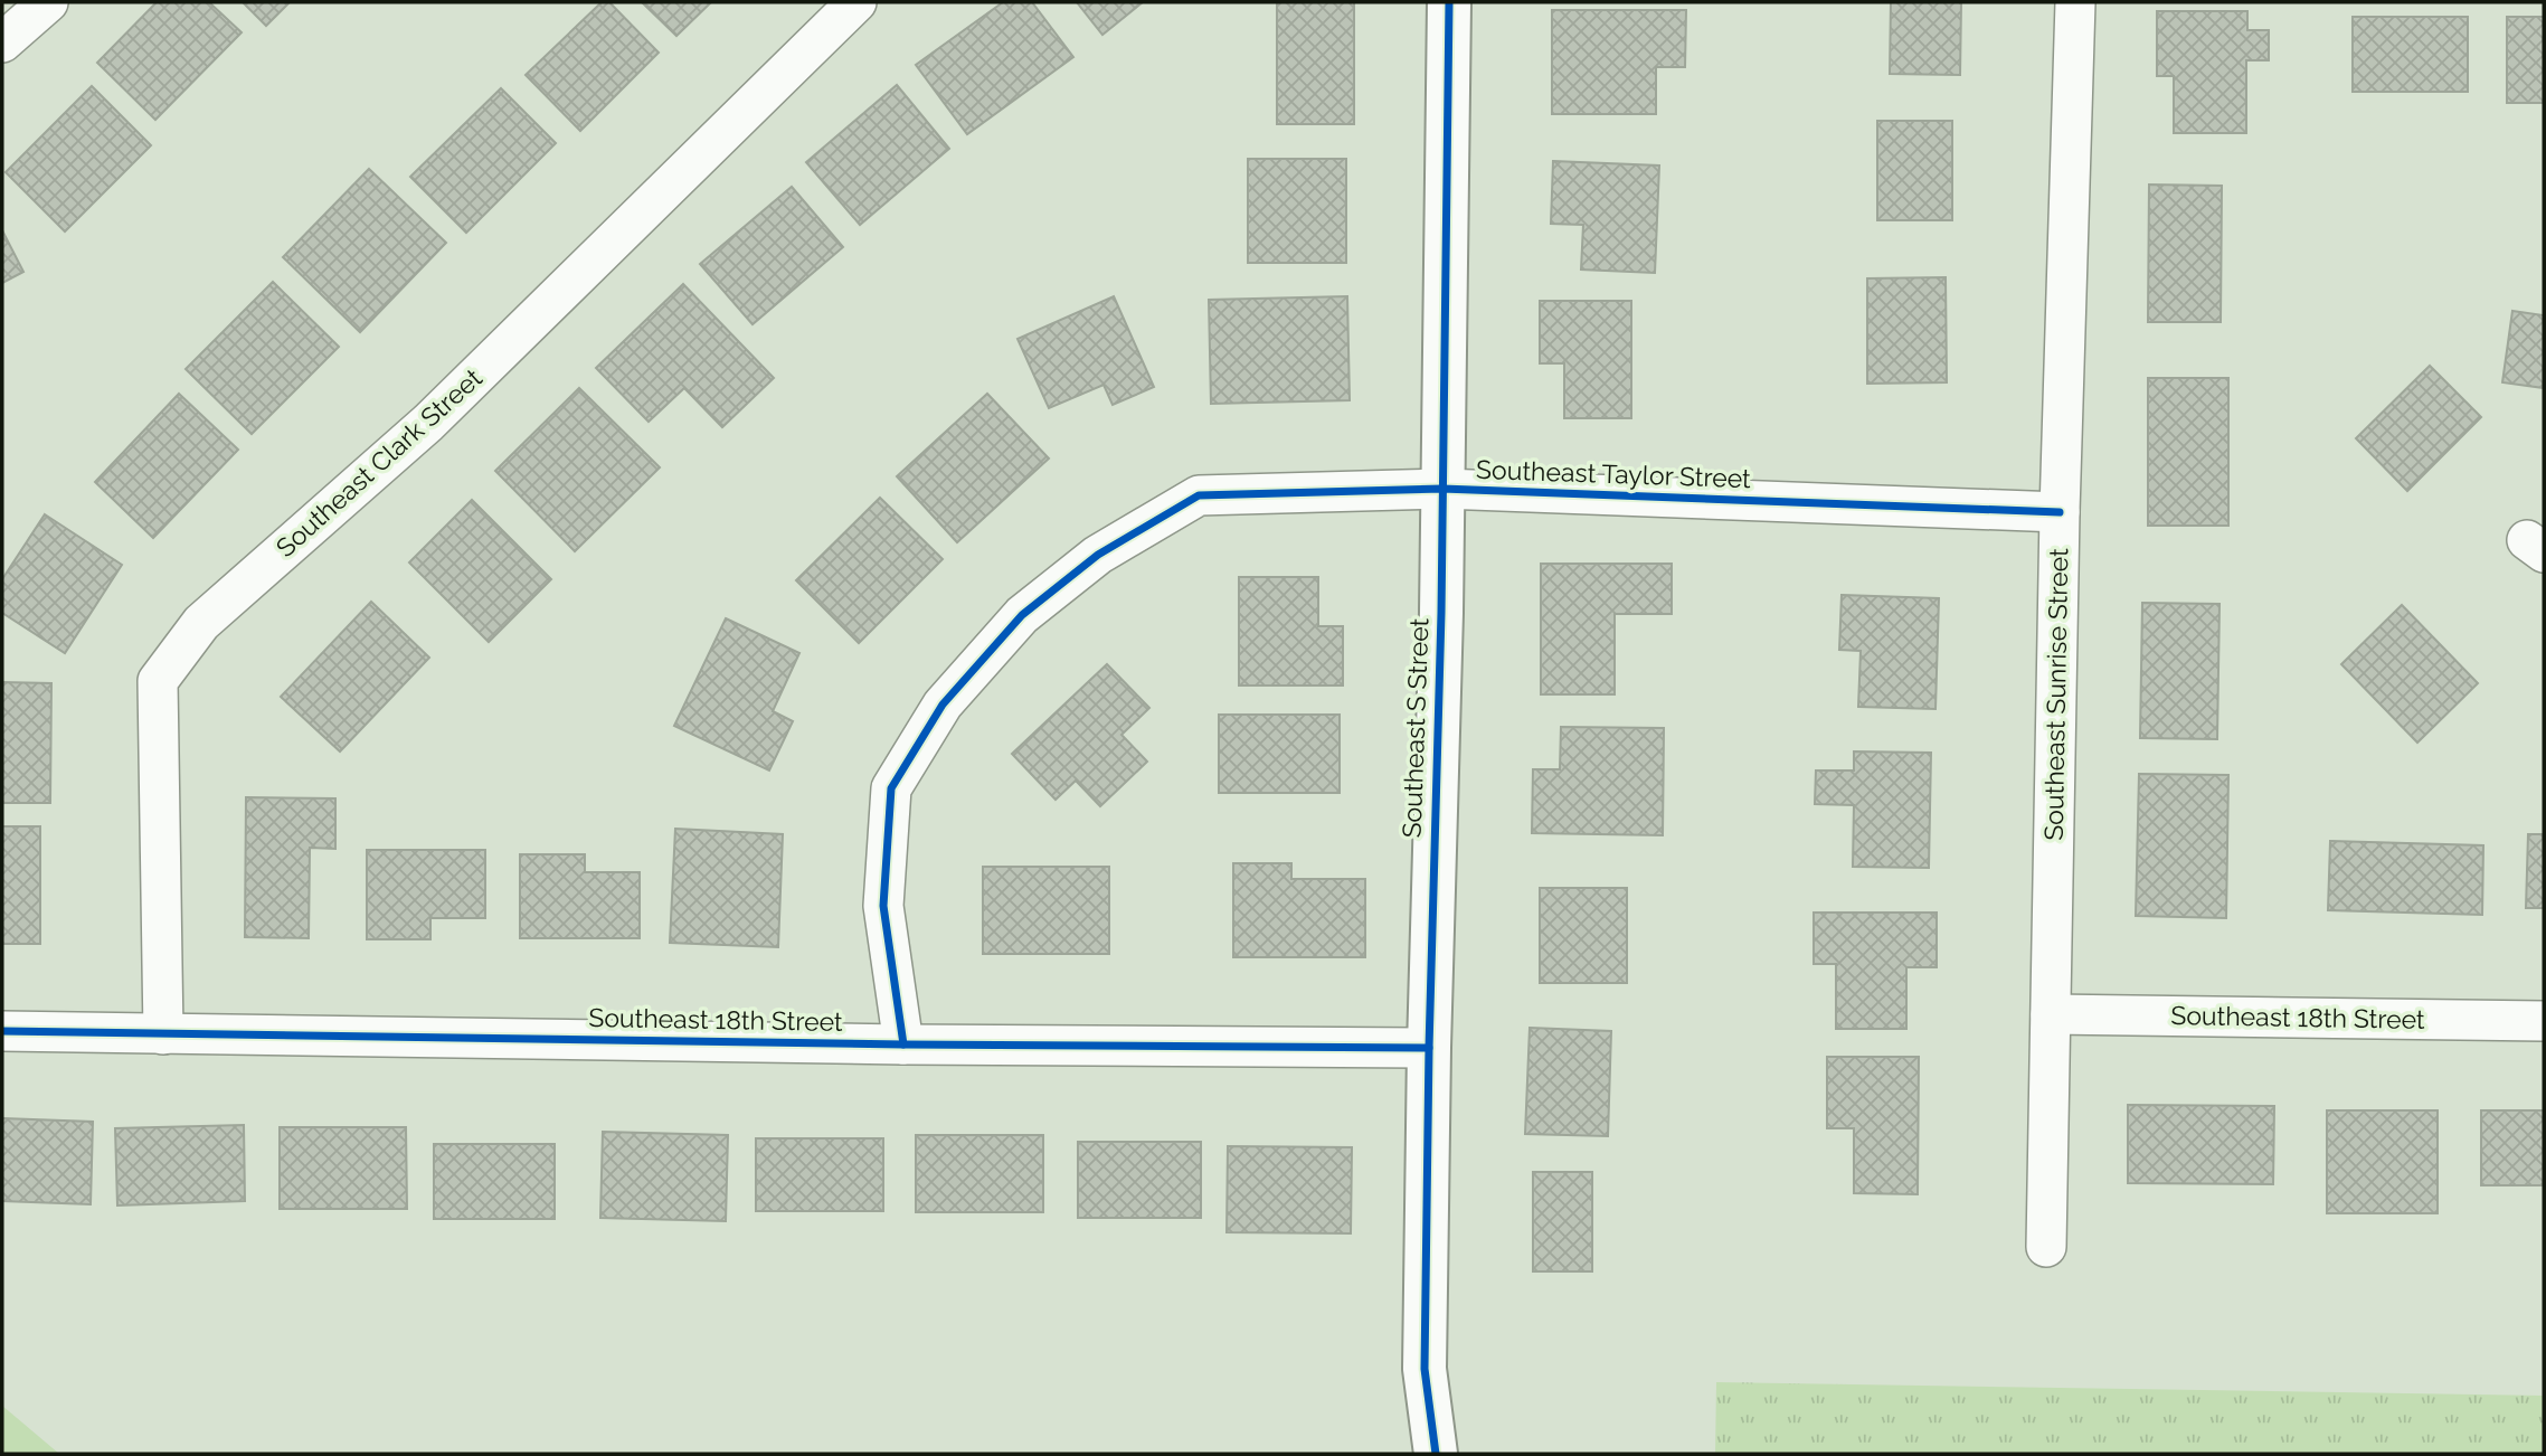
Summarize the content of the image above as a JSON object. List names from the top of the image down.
{
  "streets": {
    "street": [
      "Southeast Clark Street",
      "Southeast Taylor Street",
      "Southeast Sunrise Street",
      "Southeast S Street",
      "Southeast 18th Street"
    ]
  },
  "crossings": [
    ["Southeast Clark Street", "Southeast 18th Street"],
    ["Southeast Taylor Street", "Southeast Sunrise Street"],
    ["Southeast Taylor Street", "Southeast S Street"],
    ["Southeast Taylor Street", "Southeast 18th Street"],
    ["Southeast Sunrise Street", "Southeast 18th Street"],
    ["Southeast S Street", "Southeast 18th Street"]
  ]
}
